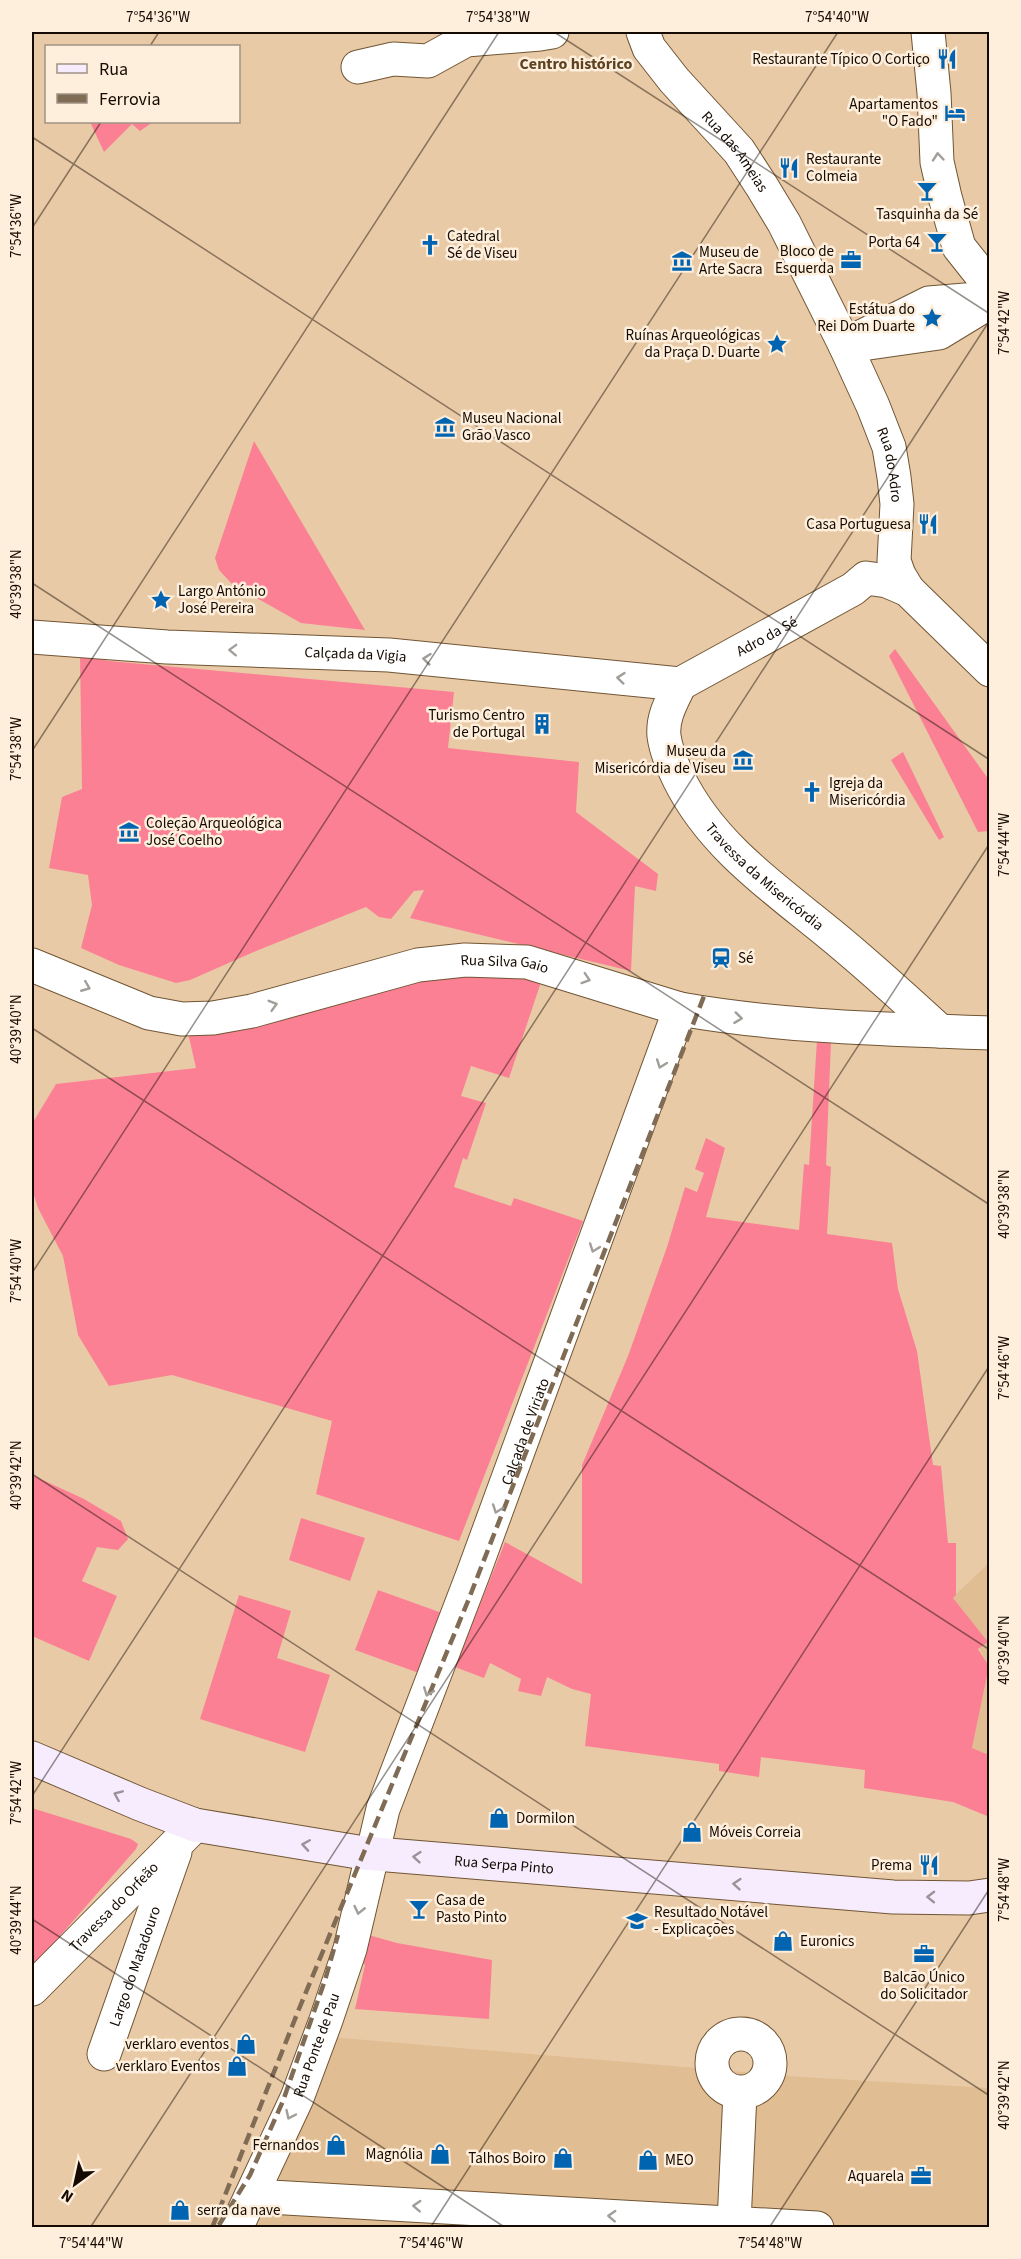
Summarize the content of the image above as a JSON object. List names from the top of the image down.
{
  "streets": {
    "street": [
      "Rua das Ameias",
      "Rua do Adro",
      "Adro da Sé",
      "Calçada da Vigia",
      "Travessa da Misericórdia",
      "Rua Silva Gaio",
      "Calçada de Viriato",
      "Rua Serpa Pinto",
      "Travessa do Orfeão",
      "Largo do Matadouro",
      "Rua Ponte de Pau"
    ]
  },
  "crossings": [
    ["Rua das Ameias", "Rua do Adro"],
    ["Rua do Adro", "Adro da Sé"],
    ["Adro da Sé", "Calçada da Vigia"],
    ["Adro da Sé", "Travessa da Misericórdia"],
    ["Calçada da Vigia", "Travessa da Misericórdia"],
    ["Travessa da Misericórdia", "Rua Silva Gaio"],
    ["Rua Silva Gaio", "Calçada de Viriato"],
    ["Calçada de Viriato", "Rua Serpa Pinto"],
    ["Calçada de Viriato", "Rua Ponte de Pau"],
    ["Rua Serpa Pinto", "Travessa do Orfeão"],
    ["Rua Serpa Pinto", "Largo do Matadouro"],
    ["Rua Serpa Pinto", "Rua Ponte de Pau"],
    ["Travessa do Orfeão", "Largo do Matadouro"]
  ],
  "one_way": [
    "Calçada da Vigia",
    "Rua Silva Gaio",
    "Calçada de Viriato",
    "Rua Serpa Pinto",
    "Rua Ponte de Pau"
  ],
  "districts": ["Centro histórico"],
  "places": {
    "restaurant": [
      "Restaurante Típico O Cortiço",
      "Restaurante Colmeia",
      "Casa Portuguesa",
      "Prema"
    ],
    "hotel": ["Apartamentos \"O Fado\""],
    "bar": ["Tasquinha da Sé", "Porta 64", "Casa de Pasto Pinto"],
    "church": ["Catedral Sé de Viseu", "Igreja da Misericórdia"],
    "office": ["Bloco de Esquerda", "Balcão Único do Solicitador", "Aquarela"],
    "museum": [
      "Museu de Arte Sacra",
      "Museu Nacional Grão Vasco",
      "Museu da Misericórdia de Viseu",
      "Coleção Arqueológica José Coelho"
    ],
    "place": ["Estátua do Rei Dom Duarte", "Ruínas Arqueológicas da Praça D. Duarte", "Largo António José Pereira"],
    "building": ["Turismo Centro de Portugal"],
    "station": ["Sé"],
    "shop": [
      "Dormilon",
      "Móveis Correia",
      "Euronics",
      "verklaro eventos",
      "verklaro Eventos",
      "Fernandos",
      "Magnólia",
      "Talhos Boiro",
      "MEO",
      "serra da nave"
    ],
    "school or university": ["Resultado Notável - Explicações"]
  },
  "legend": ["Rua", "Ferrovia"],
  "north": "bottom left",
  "coordinates": [
    "7°54'36\"W",
    "7°54'38\"W",
    "7°54'40\"W",
    "7°54'42\"W",
    "40°39'38\"N",
    "7°54'44\"W",
    "40°39'40\"N",
    "7°54'46\"W",
    "40°39'42\"N",
    "7°54'48\"W",
    "40°39'44\"N"
  ]
}
